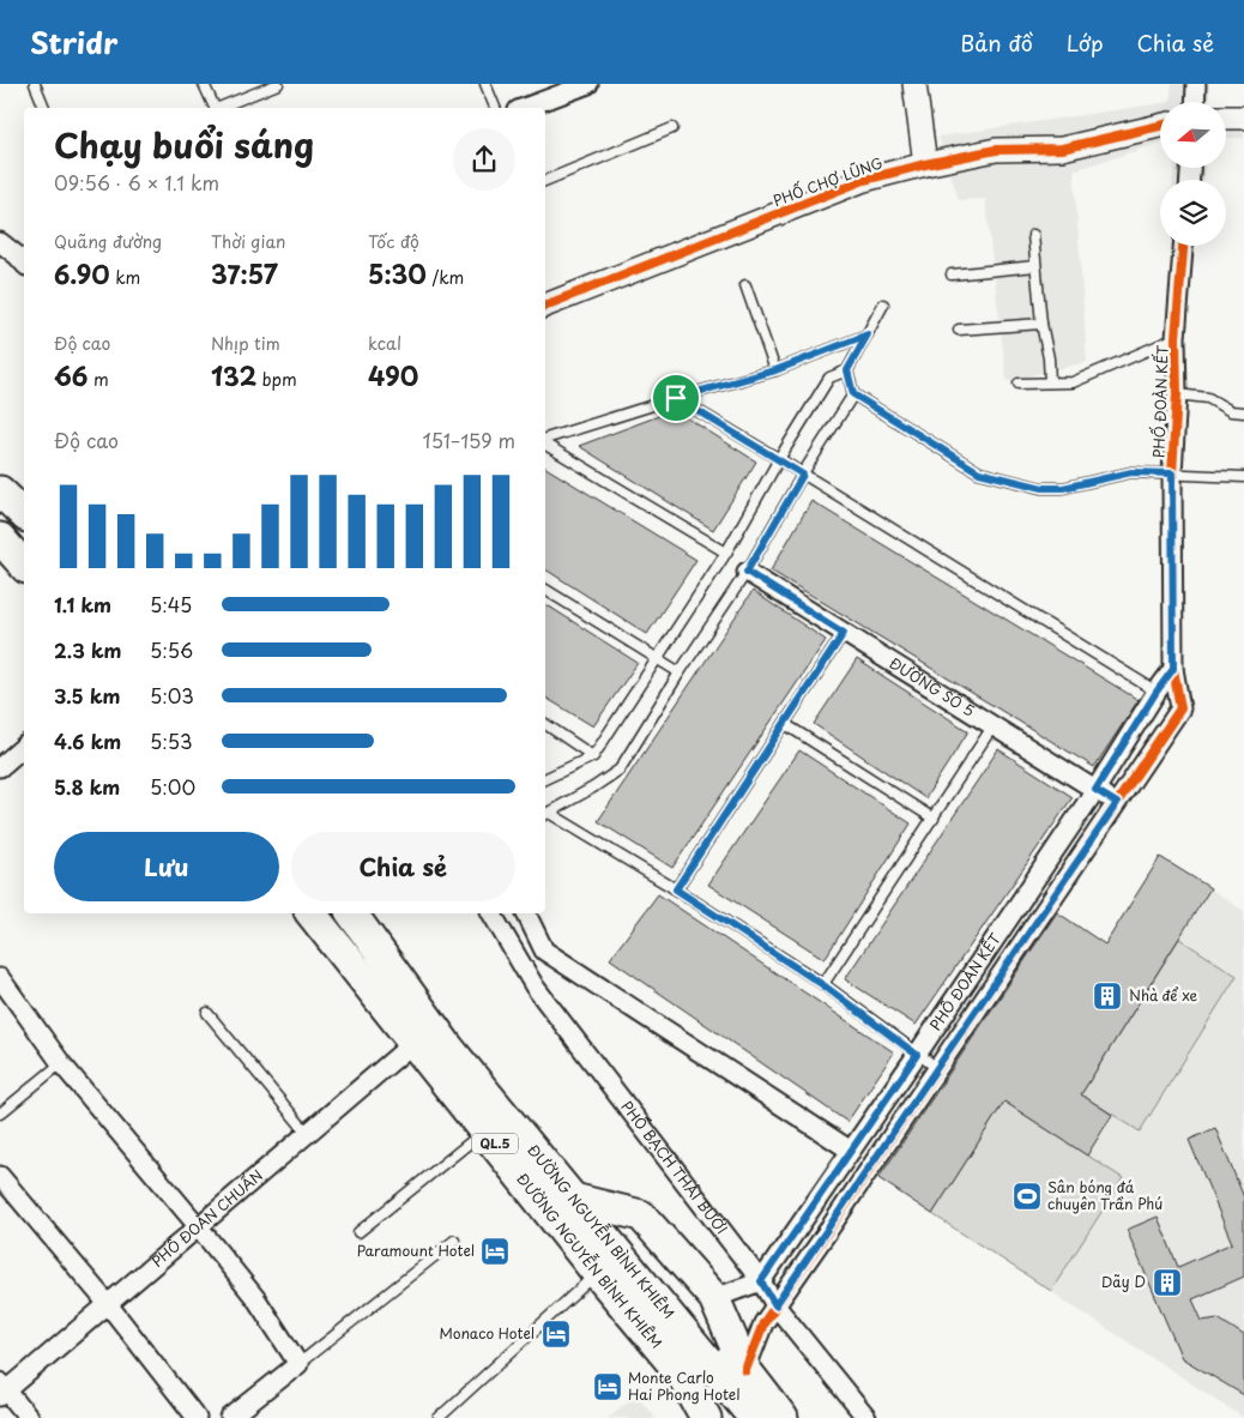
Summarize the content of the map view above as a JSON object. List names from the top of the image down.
{
  "streets": {
    "highway": ["QL.5", "ĐƯỜNG NGUYỄN BÌNH KHIÊM", "ĐƯỜNG NGUYỄN BỈNH KHIÊM"],
    "street": [
      "PHỐ CHỢ LŨNG",
      "PHỐ ĐOÀN KẾT",
      "ĐƯỜNG SỐ 5",
      "PHỐ BẠCH THÁI BƯỞI",
      "PHỐ ĐOÀN CHUẨN"
    ]
  },
  "crossings": [
    ["PHỐ ĐOÀN KẾT", "ĐƯỜNG SỐ 5"],
    ["PHỐ ĐOÀN KẾT", "QL.5"],
    ["PHỐ ĐOÀN KẾT", "PHỐ BẠCH THÁI BƯỞI"],
    ["QL.5", "ĐƯỜNG NGUYỄN BÌNH KHIÊM"],
    ["QL.5", "ĐƯỜNG NGUYỄN BỈNH KHIÊM"],
    ["PHỐ ĐOÀN CHUẨN", "ĐƯỜNG NGUYỄN BỈNH KHIÊM"]
  ],
  "places": {
    "building": ["Nhà để xe", "Dãy D"],
    "sports": ["Sân bóng đá chuyên Trần Phú"],
    "hotel": ["Paramount Hotel", "Monaco Hotel", "Monte Carlo Hai Phong Hotel"]
  },
  "north": "left",
  "page": {
    "header": "Stridr",
    "nav": ["Bản đồ", "Lớp", "Chia sẻ"],
    "heading": ["Chạy buổi sáng", "09:56 · 6 × 1.1 km"],
    "stats": [
      ["Quãng đường", "6.90 km"],
      ["Thời gian", "37:57"],
      ["Tốc độ", "5:30 /km"],
      ["Độ cao", "66 m"],
      ["Nhịp tim", "132 bpm"],
      ["kcal", "490"]
    ],
    "chart": ["Độ cao", "151–159 m"],
    "list": [
      {
        "name": "1.1 km",
        "note": "5:45"
      },
      {
        "name": "2.3 km",
        "note": "5:56"
      },
      {
        "name": "3.5 km",
        "note": "5:03"
      },
      {
        "name": "4.6 km",
        "note": "5:53"
      },
      {
        "name": "5.8 km",
        "note": "5:00"
      }
    ],
    "buttons": ["Lưu", "Chia sẻ"]
  }
}
